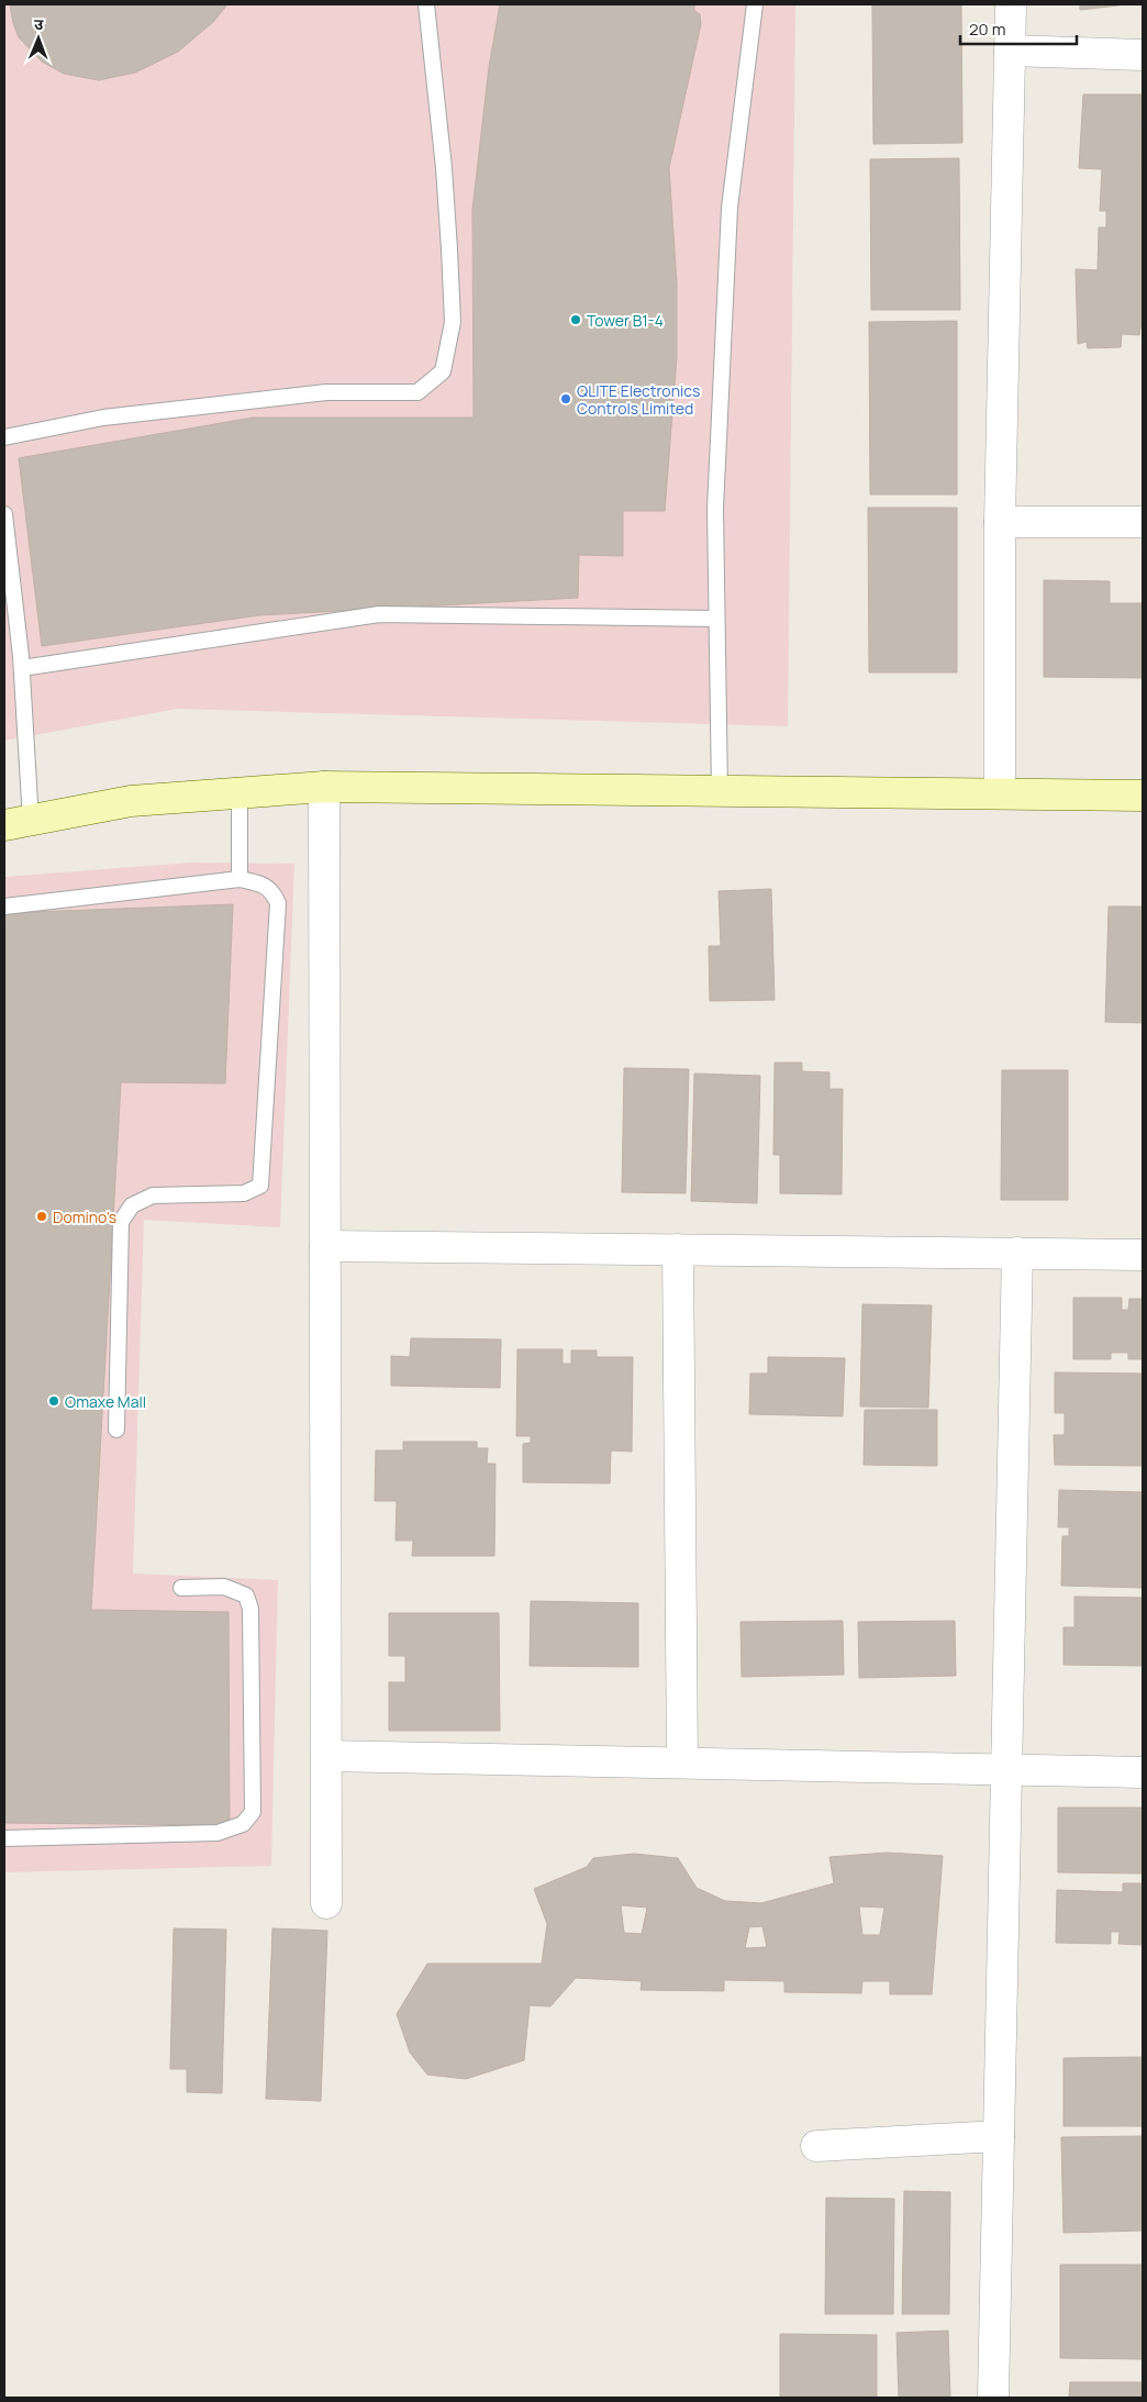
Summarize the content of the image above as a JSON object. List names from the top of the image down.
{
  "places": [
    "Tower B1-4",
    "QLITE Electronics Controls Limited",
    "Domino's",
    "Omaxe Mall"
  ],
  "scale_bar": "20 m",
  "north": "top"
}
